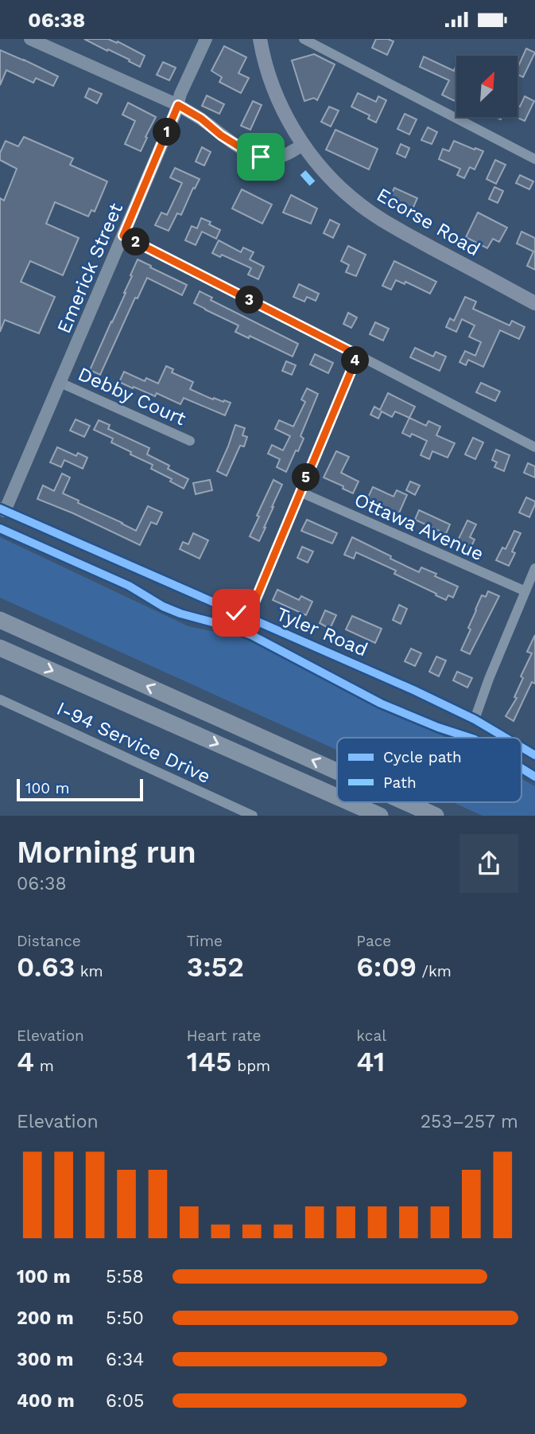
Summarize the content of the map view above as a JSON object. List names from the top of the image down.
{
  "streets": {
    "main road": ["Ecorse Road"],
    "street": [
      "Emerick Street",
      "Debby Court",
      "Ottawa Avenue",
      "Tyler Road",
      "I-94 Service Drive"
    ]
  },
  "crossings": [
    ["Emerick Street", "Debby Court"],
    ["Emerick Street", "Tyler Road"]
  ],
  "legend": ["Cycle path", "Path"],
  "scale_bar": "100 m",
  "north": "top right",
  "page": {
    "status": "06:38",
    "pins": [
      "1",
      "2",
      "3",
      "4",
      "5"
    ],
    "scale": "100 m",
    "heading": ["Morning run", "06:38"],
    "stats": [
      ["Distance", "0.63 km"],
      ["Time", "3:52"],
      ["Pace", "6:09 /km"],
      ["Elevation", "4 m"],
      ["Heart rate", "145 bpm"],
      ["kcal", "41"]
    ],
    "chart": ["Elevation", "253–257 m"],
    "list": [
      {
        "name": "100 m",
        "note": "5:58"
      },
      {
        "name": "200 m",
        "note": "5:50"
      },
      {
        "name": "300 m",
        "note": "6:34"
      },
      {
        "name": "400 m",
        "note": "6:05"
      }
    ]
  }
}
